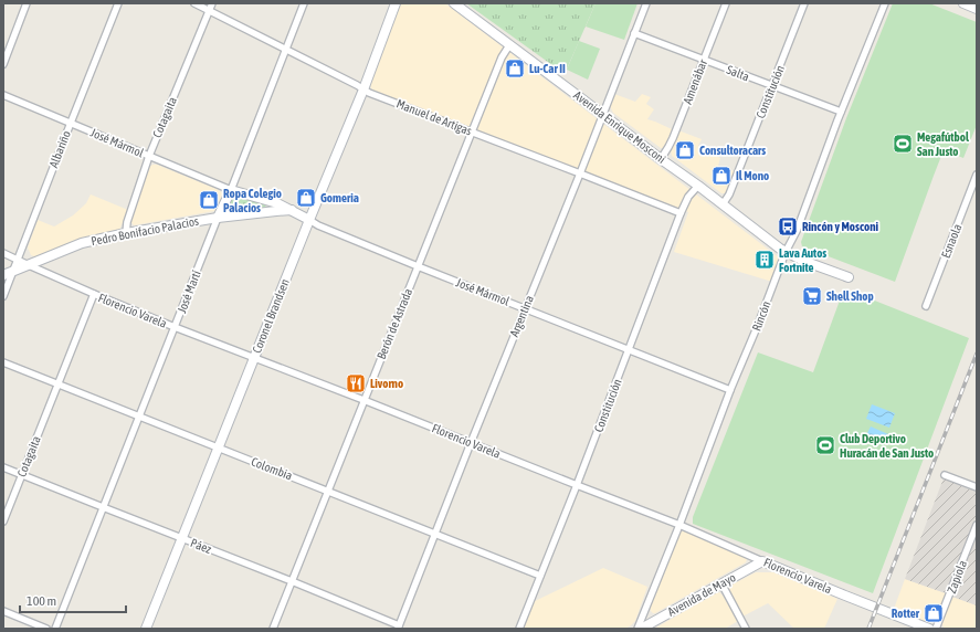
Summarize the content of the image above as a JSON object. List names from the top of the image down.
{
  "streets": {
    "street": [
      "Salta",
      "Amenábar",
      "Constitución",
      "Cotagaita",
      "Manuel de Artigas",
      "Avenida Enrique Mosconi",
      "José Mármol",
      "Albariño",
      "Pedro Bonifacio Palacios",
      "Esnaola",
      "José Martí",
      "Florencio Varela",
      "Coronel Brandsen",
      "Argentina",
      "Rincón",
      "Berón de Astrada",
      "Colombia",
      "Páez",
      "Zapiola",
      "Avenida de Mayo"
    ]
  },
  "crossings": [
    ["Salta", "Amenábar"],
    ["Salta", "Constitución"],
    ["Salta", "Argentina"],
    ["Salta", "Rincón"],
    ["Amenábar", "Avenida Enrique Mosconi"],
    ["Constitución", "Manuel de Artigas"],
    ["Constitución", "Avenida Enrique Mosconi"],
    ["Constitución", "José Mármol"],
    ["Constitución", "Florencio Varela"],
    ["Constitución", "Colombia"],
    ["Cotagaita", "Manuel de Artigas"],
    ["Cotagaita", "José Mármol"],
    ["Cotagaita", "Pedro Bonifacio Palacios"],
    ["Cotagaita", "Florencio Varela"],
    ["Cotagaita", "Colombia"],
    ["Cotagaita", "Páez"],
    ["Manuel de Artigas", "José Martí"],
    ["Manuel de Artigas", "Coronel Brandsen"],
    ["Manuel de Artigas", "Argentina"],
    ["Manuel de Artigas", "Berón de Astrada"],
    ["Avenida Enrique Mosconi", "Argentina"],
    ["Avenida Enrique Mosconi", "Rincón"],
    ["Avenida Enrique Mosconi", "Berón de Astrada"],
    ["José Mármol", "Albariño"],
    ["José Mármol", "José Martí"],
    ["José Mármol", "Coronel Brandsen"],
    ["José Mármol", "Argentina"],
    ["José Mármol", "Rincón"],
    ["José Mármol", "Berón de Astrada"],
    ["Albariño", "Pedro Bonifacio Palacios"],
    ["Albariño", "Florencio Varela"],
    ["Pedro Bonifacio Palacios", "José Martí"],
    ["Pedro Bonifacio Palacios", "Florencio Varela"],
    ["José Martí", "Florencio Varela"],
    ["José Martí", "Colombia"],
    ["José Martí", "Páez"],
    ["Florencio Varela", "Coronel Brandsen"],
    ["Florencio Varela", "Argentina"],
    ["Florencio Varela", "Rincón"],
    ["Florencio Varela", "Berón de Astrada"],
    ["Florencio Varela", "Avenida de Mayo"],
    ["Coronel Brandsen", "Colombia"],
    ["Coronel Brandsen", "Páez"],
    ["Argentina", "Colombia"],
    ["Argentina", "Páez"],
    ["Rincón", "Avenida de Mayo"],
    ["Berón de Astrada", "Colombia"],
    ["Berón de Astrada", "Páez"]
  ],
  "places": {
    "shop": [
      "Lu-Car II",
      "Consultoracars",
      "Il Mono",
      "Gomeria",
      "Ropa Colegio Palacios",
      "Rotter"
    ],
    "sports": ["Megafútbol San Justo", "Club Deportivo Huracán de San Justo"],
    "bus stop": ["Rincón y Mosconi"],
    "building": ["Lava Autos Fortnite"],
    "supermarket": ["Shell Shop"],
    "restaurant": ["Livorno"]
  },
  "scale_bar": "100 m"
}
